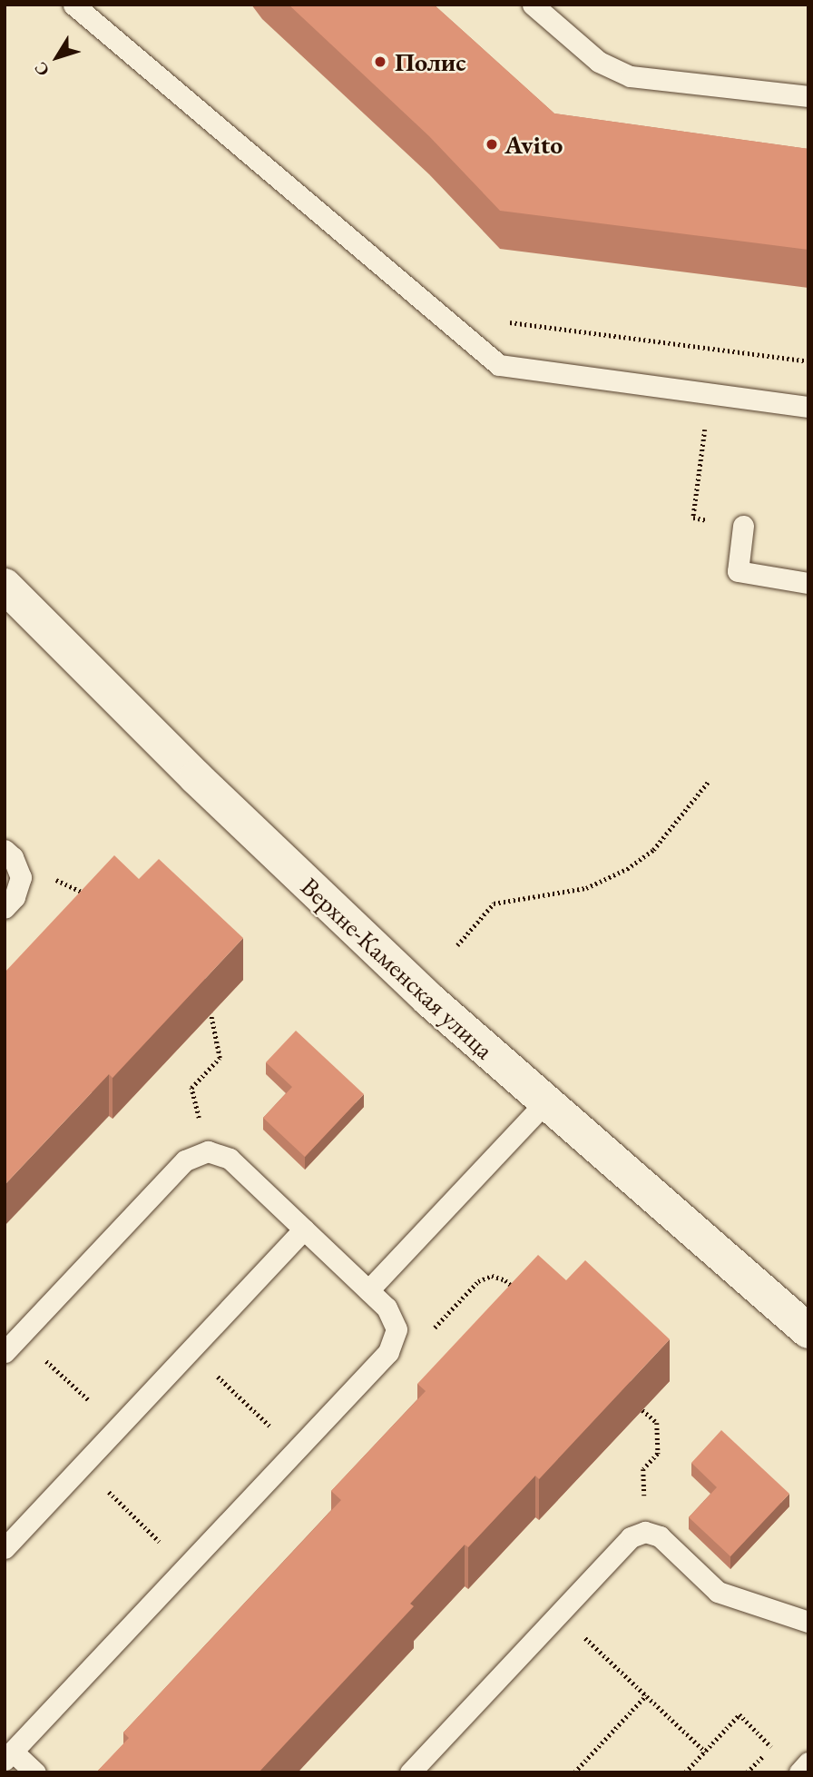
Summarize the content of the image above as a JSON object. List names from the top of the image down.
{
  "streets": {
    "street": ["Верхне-Каменская улица"]
  },
  "places": ["Полис", "Avito"],
  "north": "bottom left"
}
